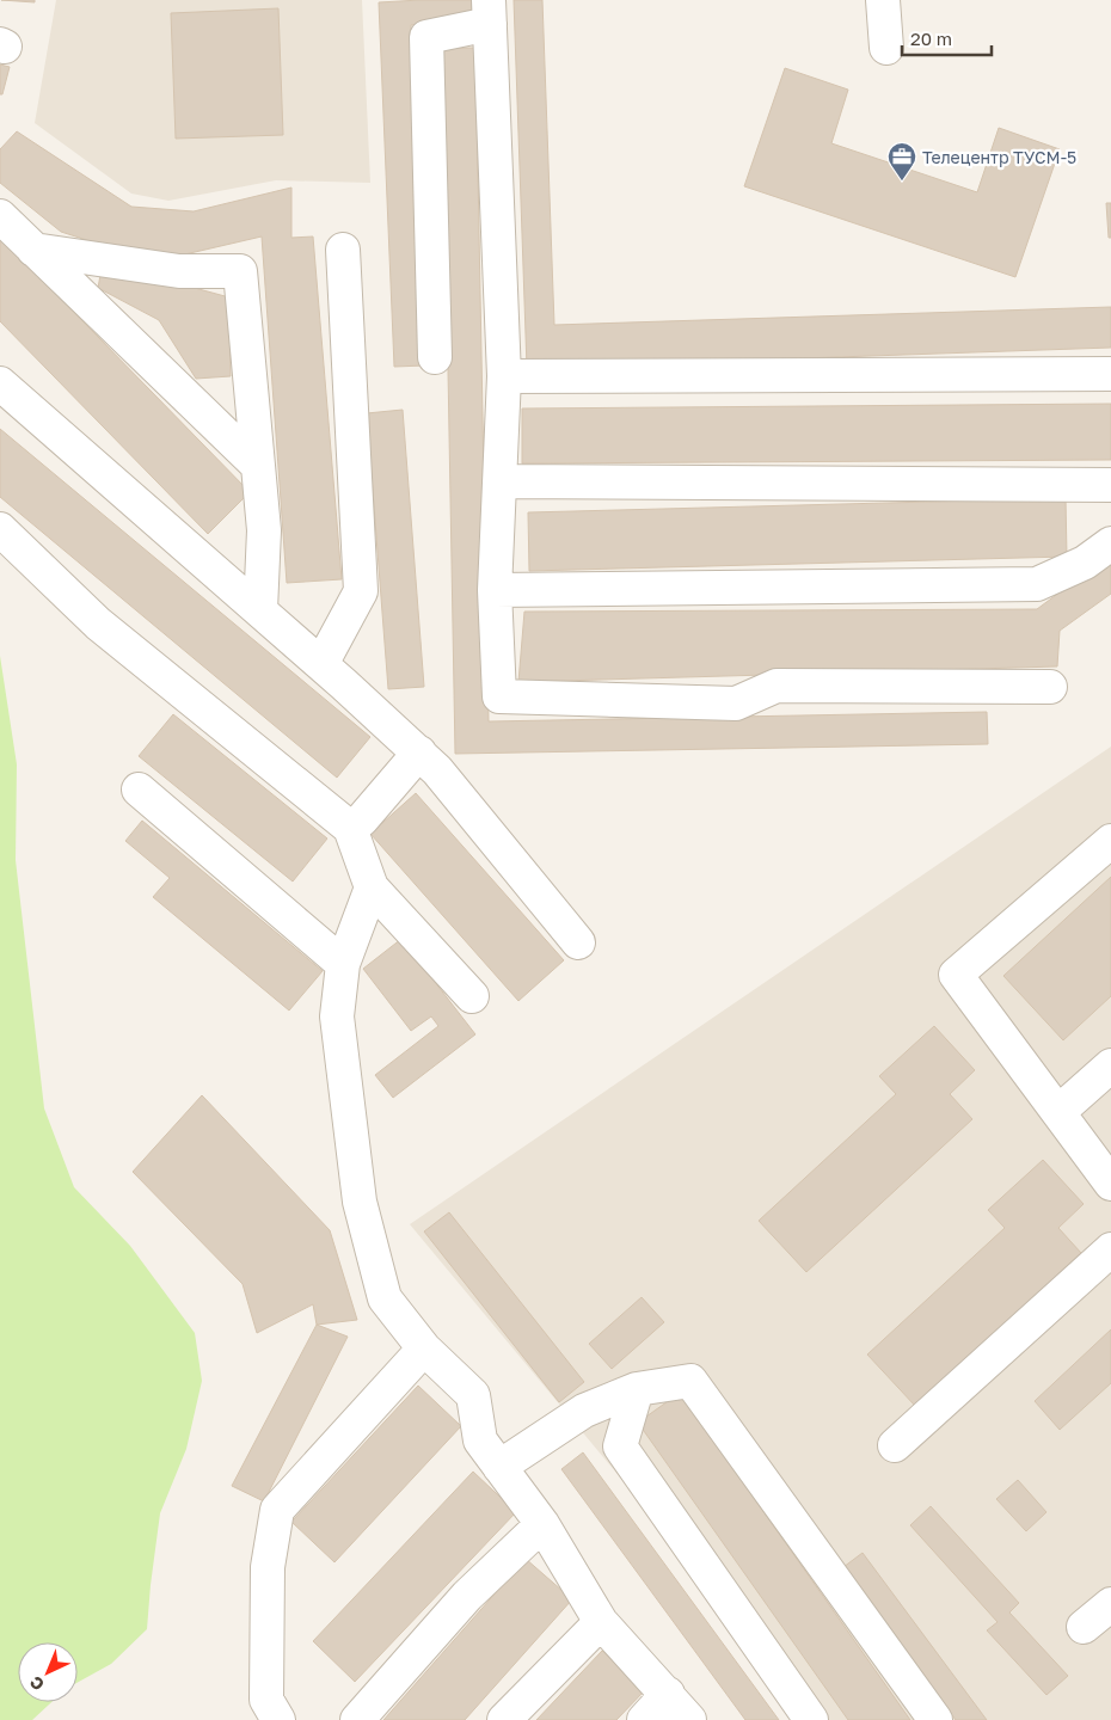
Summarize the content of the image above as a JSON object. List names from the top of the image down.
{
  "places": {
    "office": ["Телецентр ТУСМ-5"]
  },
  "scale_bar": "20 m",
  "north": "bottom left"
}
